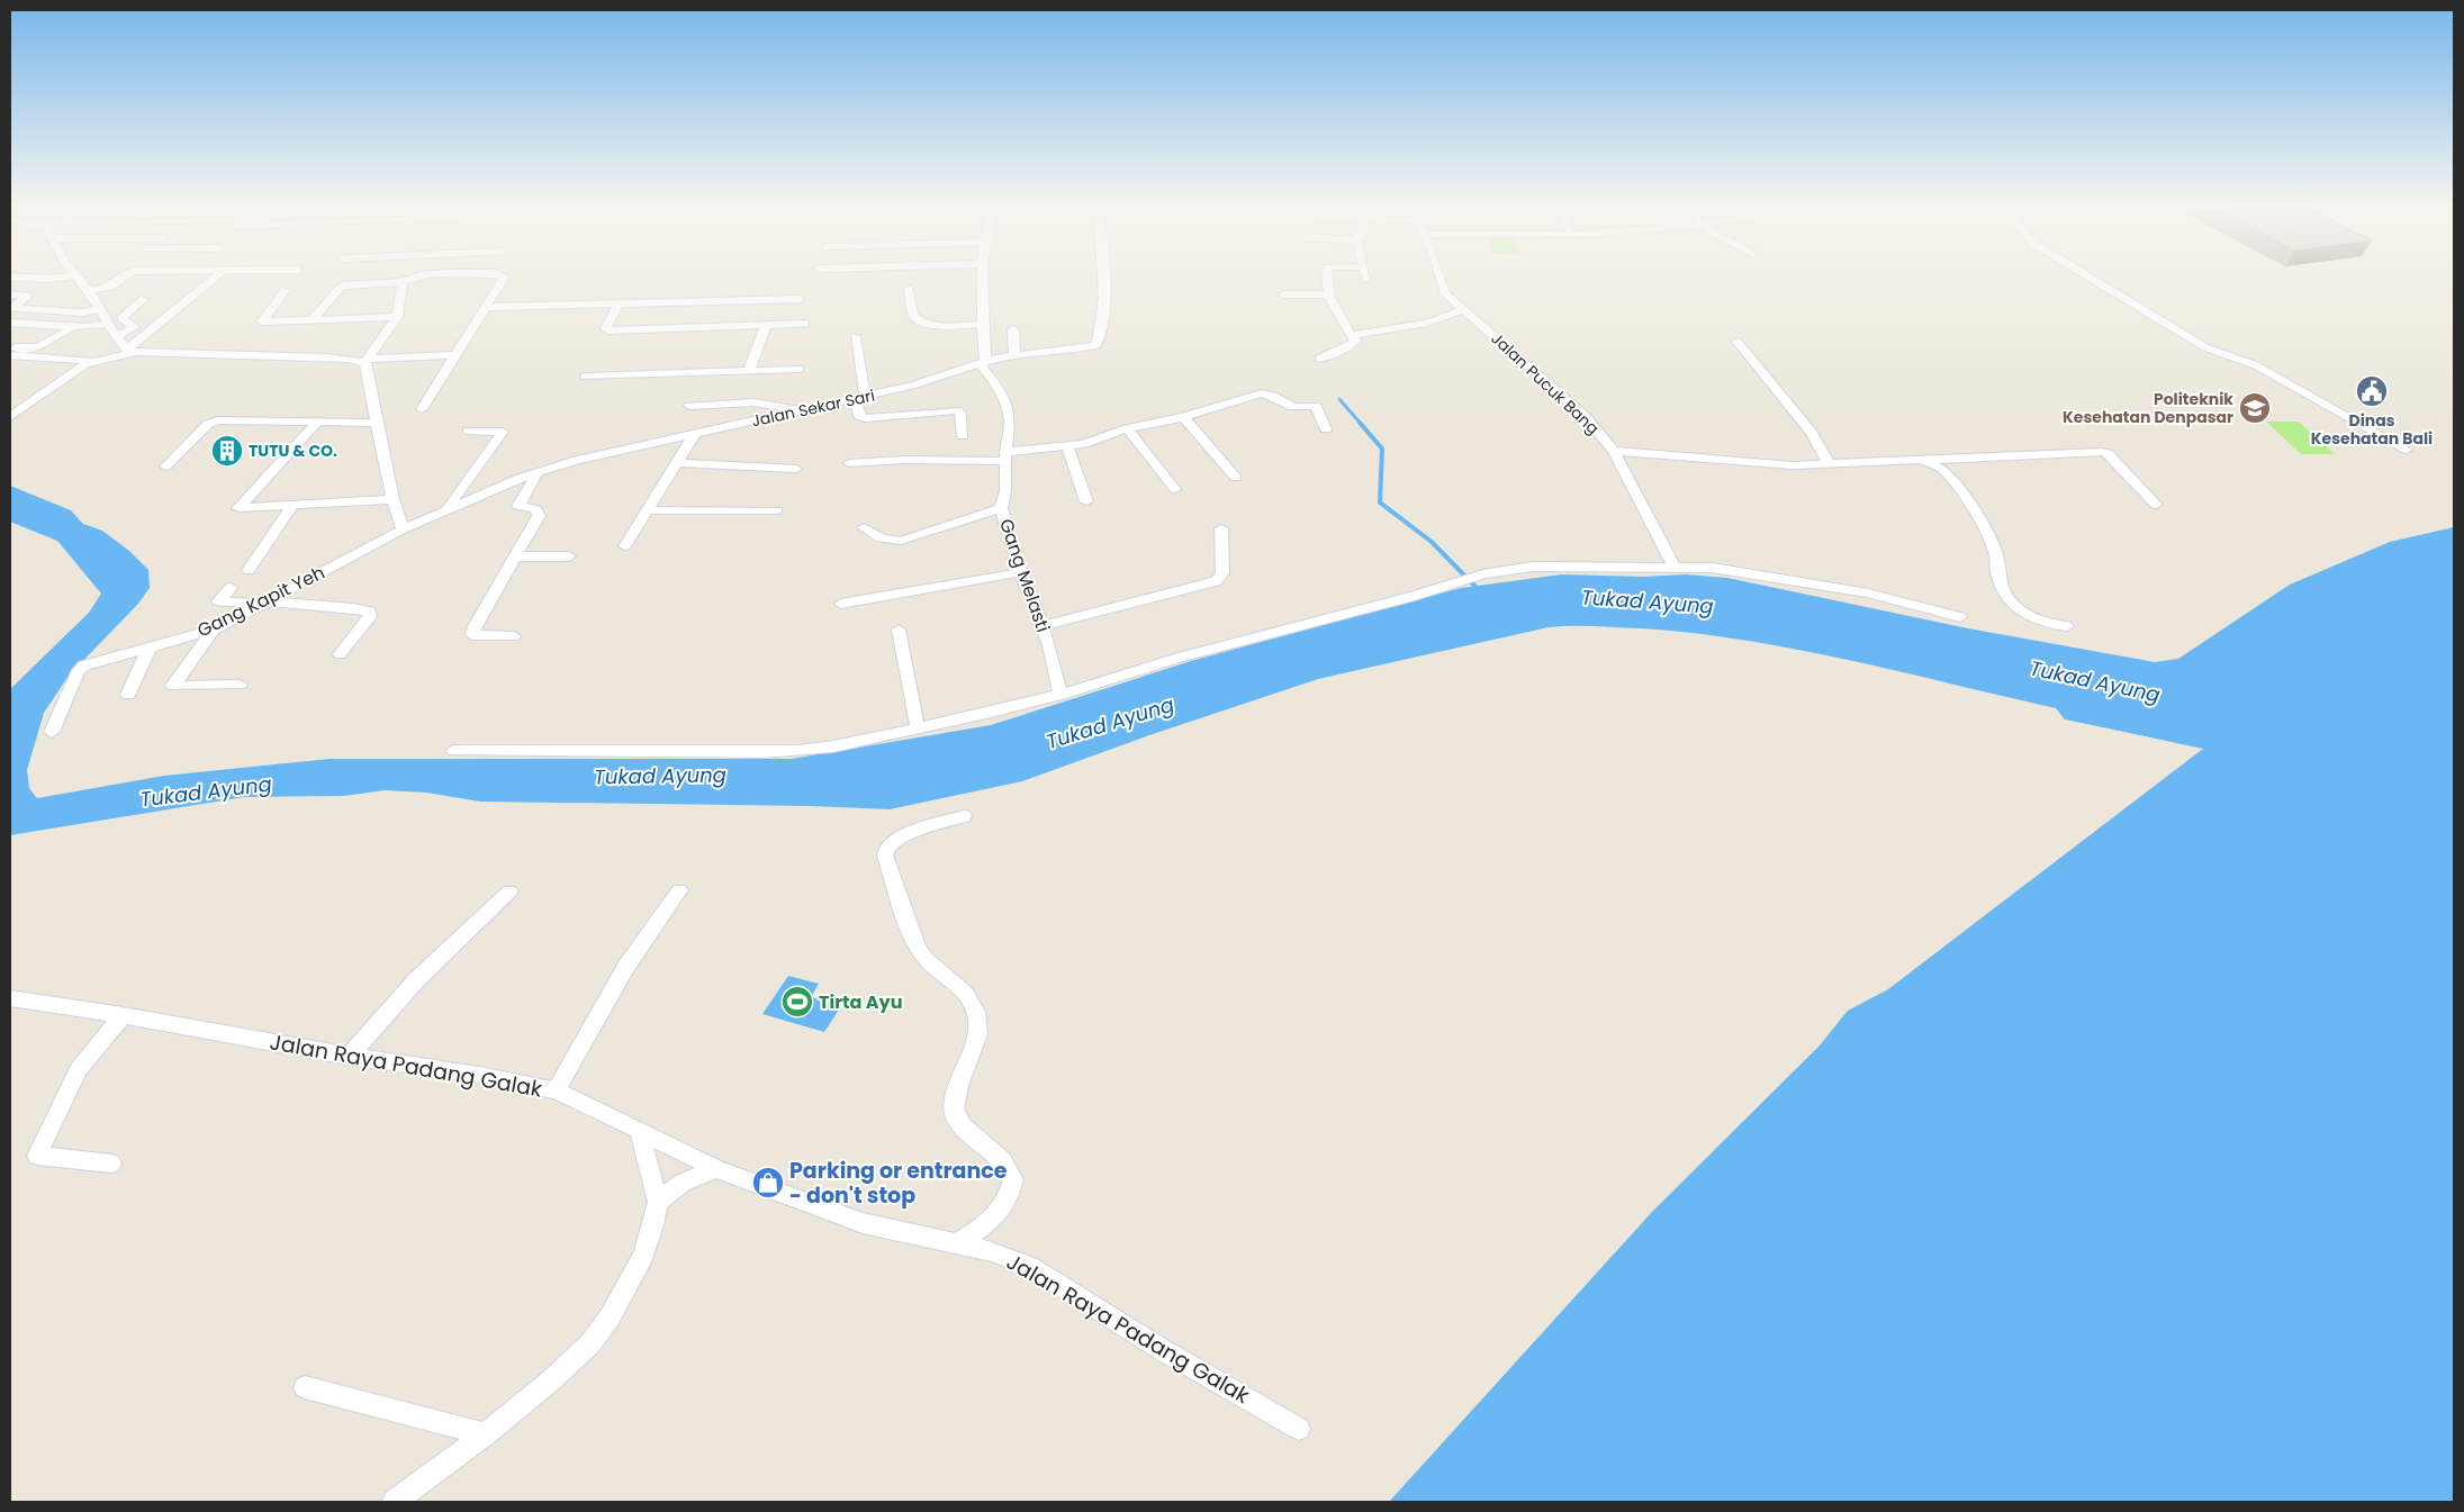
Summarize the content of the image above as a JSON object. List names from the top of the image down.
{
  "streets": {
    "street": [
      "Jalan Pucuk Bang",
      "Jalan Sekar Sari",
      "Gang Melasti",
      "Gang Kapit Yeh",
      "Jalan Raya Padang Galak"
    ]
  },
  "crossings": [
    ["Jalan Sekar Sari", "Gang Melasti"],
    ["Jalan Sekar Sari", "Gang Kapit Yeh"]
  ],
  "water": ["Tukad Ayung"],
  "places": {
    "public building": ["Dinas Kesehatan Bali"],
    "school or university": ["Politeknik Kesehatan Denpasar"],
    "building": ["TUTU & CO."],
    "sports": ["Tirta Ayu"],
    "shop": ["Parking or entrance - don't stop"]
  }
}
